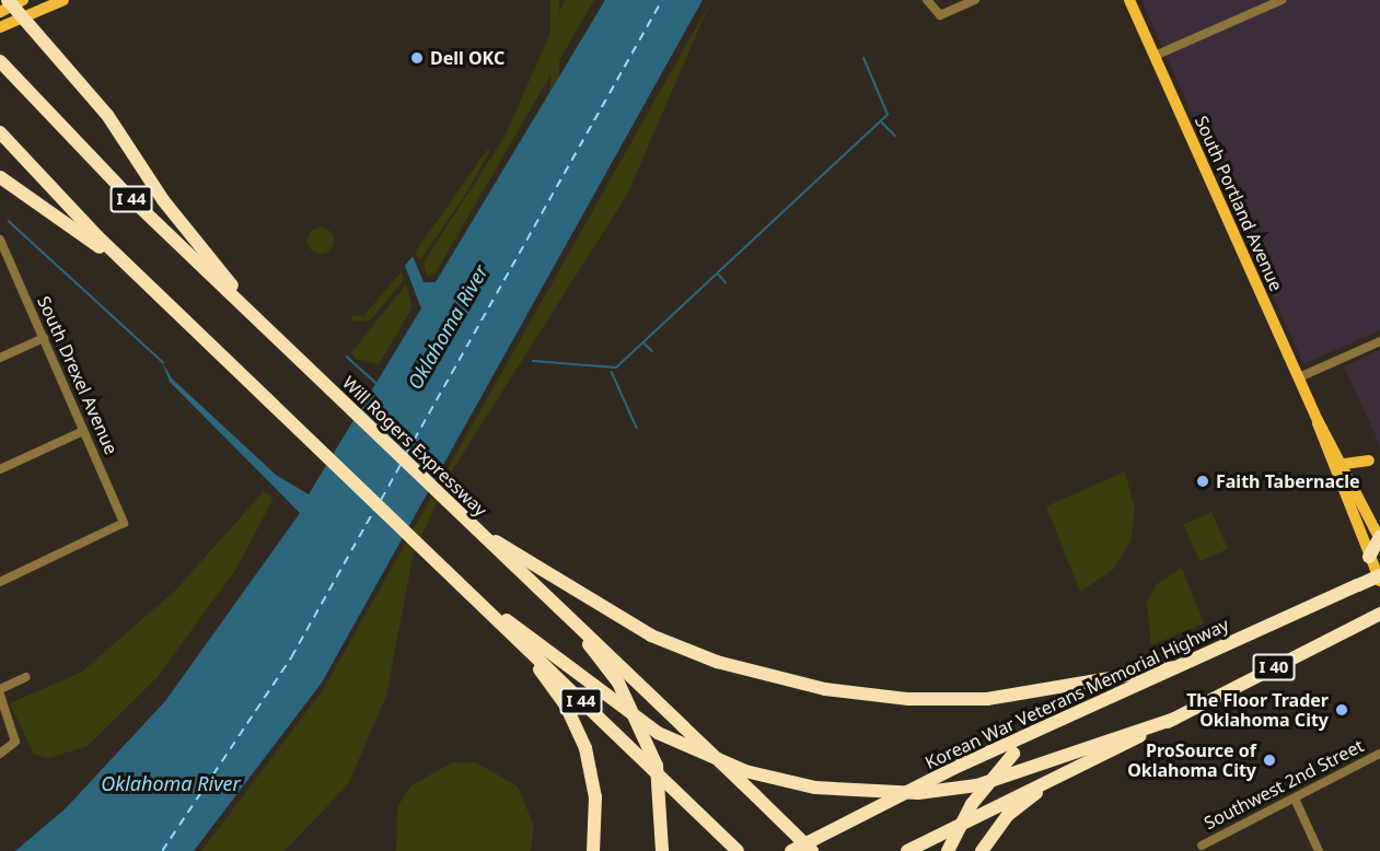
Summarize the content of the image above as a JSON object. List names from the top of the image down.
{
  "streets": {
    "highway": [
      "I 44",
      "Will Rogers Expressway",
      "I 40",
      "Korean War Veterans Memorial Highway"
    ],
    "main road": ["South Portland Avenue"],
    "street": ["South Drexel Avenue", "Southwest 2nd Street"]
  },
  "water": ["Oklahoma River"],
  "places": [
    "Dell OKC",
    "Faith Tabernacle",
    "The Floor Trader Oklahoma City",
    "ProSource of Oklahoma City"
  ]
}
